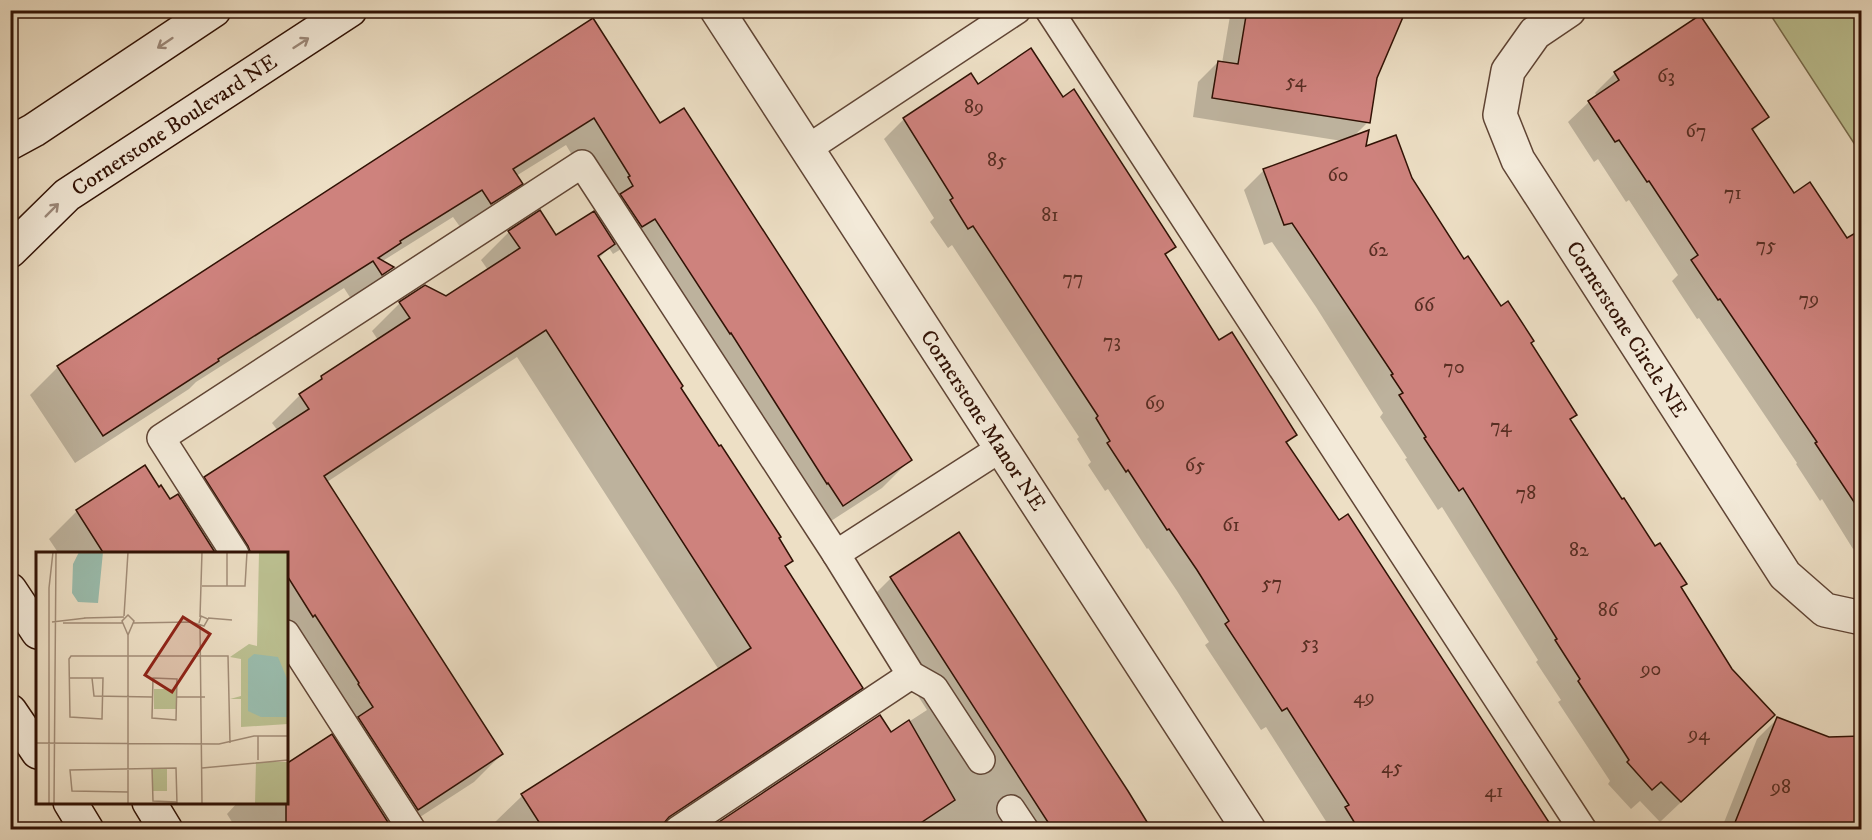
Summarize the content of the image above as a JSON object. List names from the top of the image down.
{
  "streets": {
    "street": ["Cornerstone Boulevard NE", "Cornerstone Circle NE", "Cornerstone Manor NE"]
  },
  "house_numbers": [
    "63",
    "54",
    "89",
    "67",
    "85",
    "60",
    "71",
    "81",
    "75",
    "62",
    "77",
    "79",
    "66",
    "73",
    "70",
    "69",
    "74",
    "65",
    "78",
    "61",
    "82",
    "57",
    "86",
    "53",
    "90",
    "49",
    "94",
    "45",
    "98",
    "41"
  ]
}
